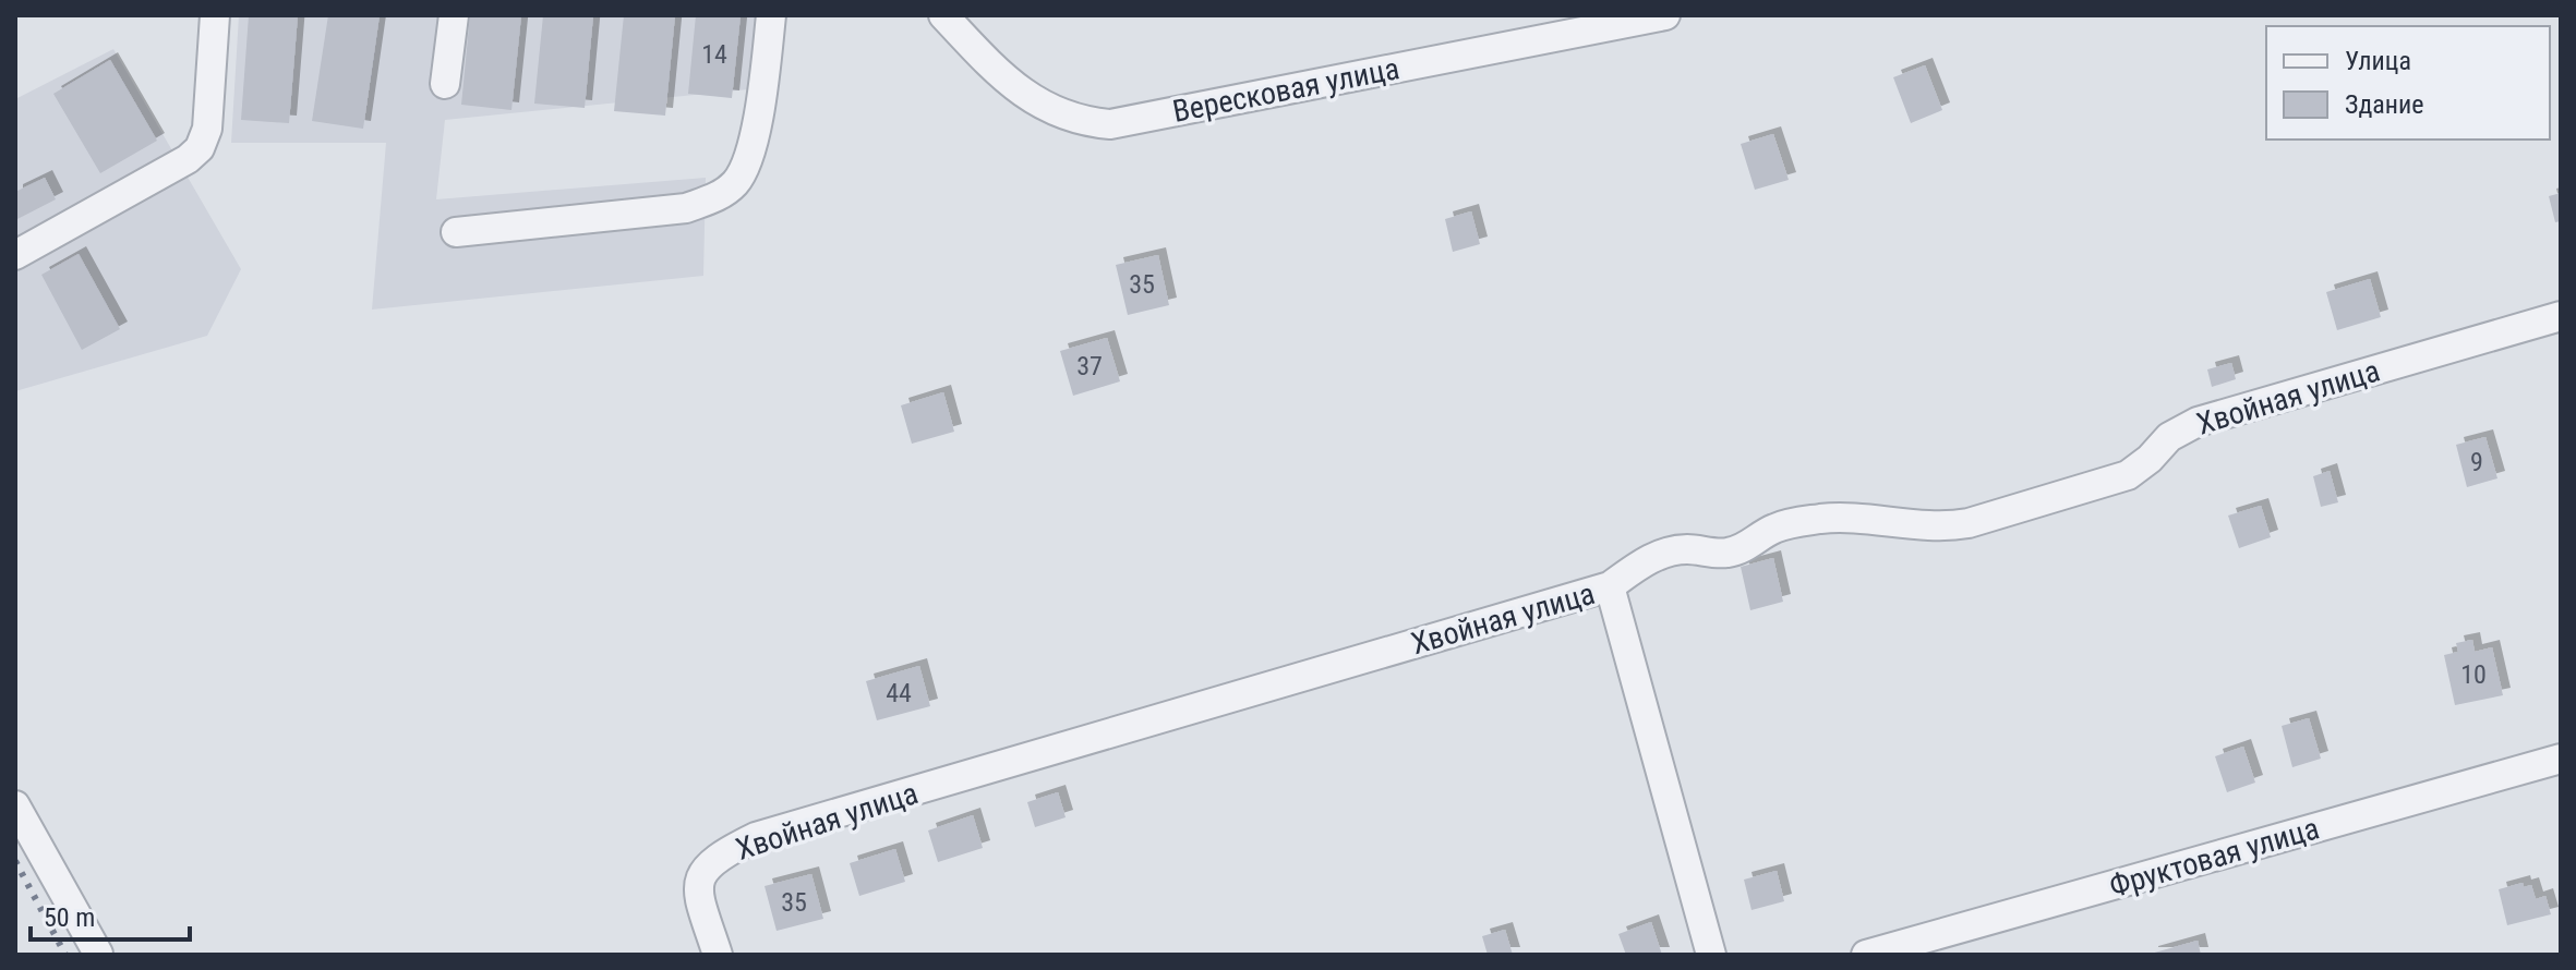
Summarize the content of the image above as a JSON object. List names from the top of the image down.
{
  "streets": {
    "street": ["Вересковая улица", "Хвойная улица", "Фруктовая улица"]
  },
  "house_numbers": [
    "14",
    "35",
    "37",
    "9",
    "10",
    "44",
    "35"
  ],
  "legend": ["Улица", "Здание"],
  "scale_bar": "50 m"
}
